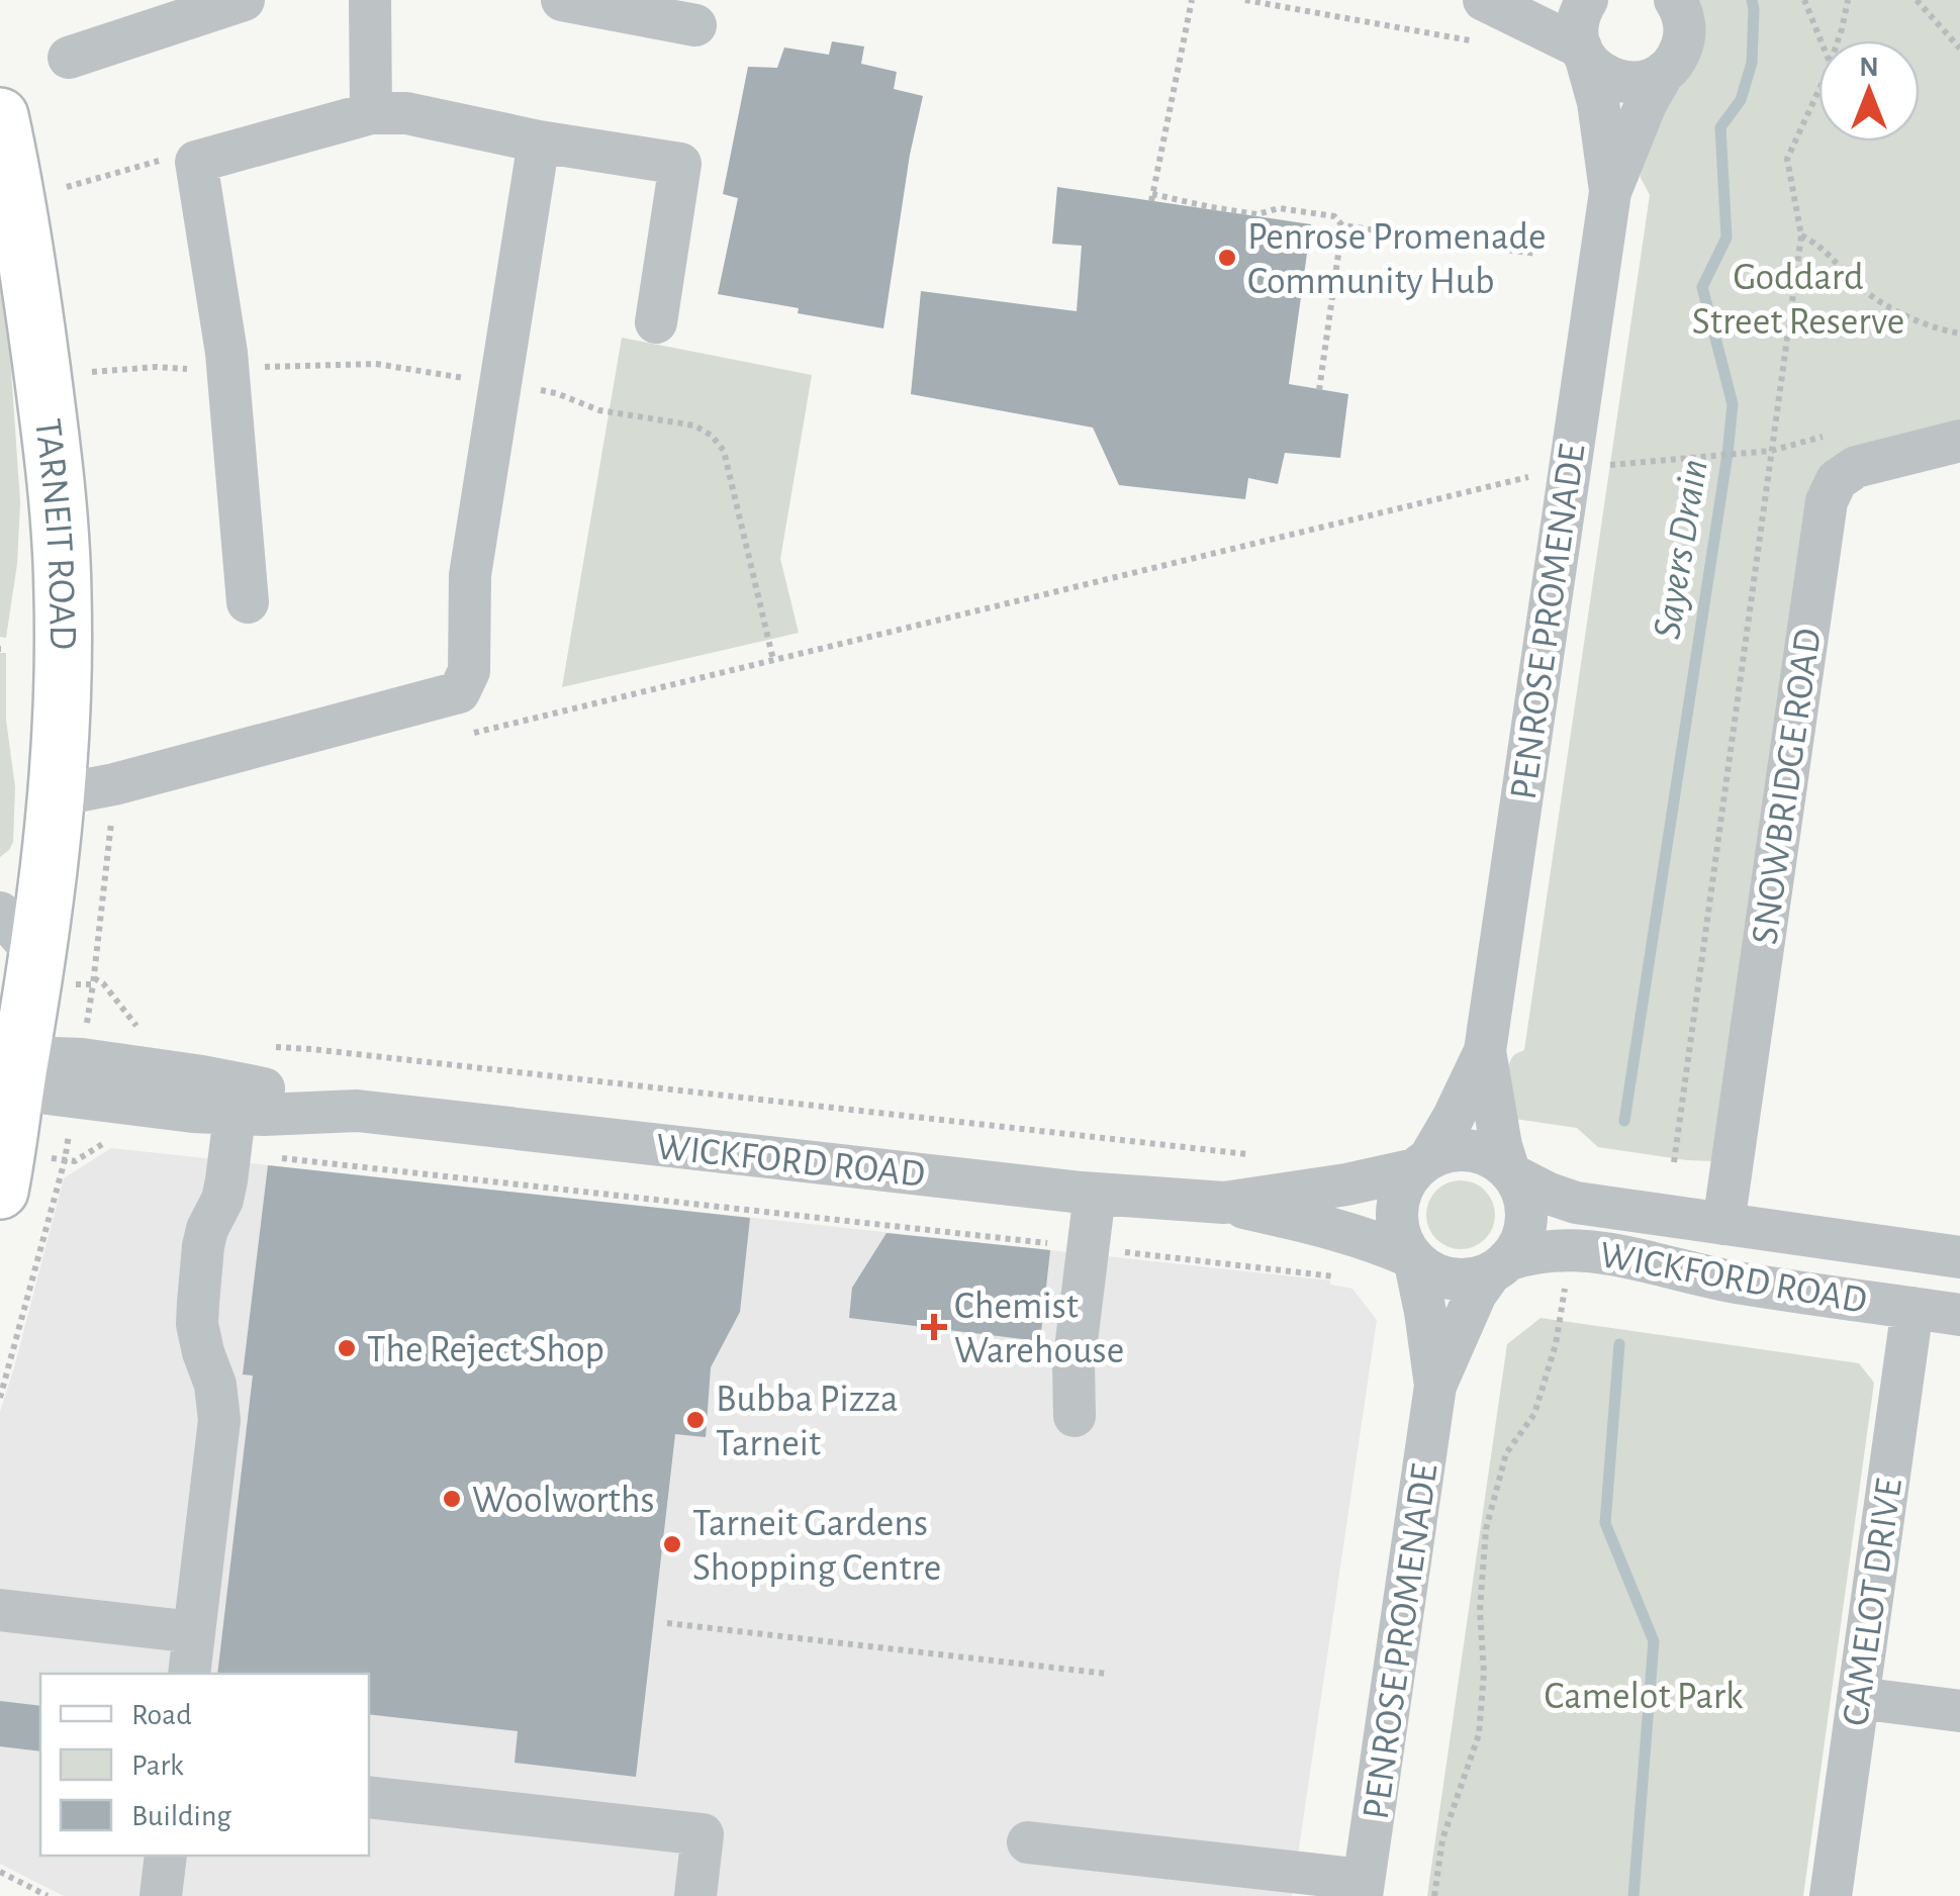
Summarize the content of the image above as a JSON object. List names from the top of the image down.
{
  "streets": {
    "main road": ["TARNEIT ROAD"],
    "street": [
      "PENROSE PROMENADE",
      "SNOWBRIDGE ROAD",
      "WICKFORD ROAD",
      "CAMELOT DRIVE"
    ]
  },
  "crossings": [
    ["TARNEIT ROAD", "WICKFORD ROAD"],
    ["PENROSE PROMENADE", "WICKFORD ROAD"],
    ["SNOWBRIDGE ROAD", "WICKFORD ROAD"],
    ["WICKFORD ROAD", "CAMELOT DRIVE"]
  ],
  "water": ["Sayers Drain"],
  "parks": ["Goddard Street Reserve", "Camelot Park"],
  "places": {
    "other": [
      "Penrose Promenade Community Hub",
      "The Reject Shop",
      "Bubba Pizza Tarneit",
      "Woolworths",
      "Tarneit Gardens Shopping Centre"
    ],
    "health": ["Chemist Warehouse"]
  },
  "legend": ["Road", "Park", "Building"],
  "north": "top"
}
